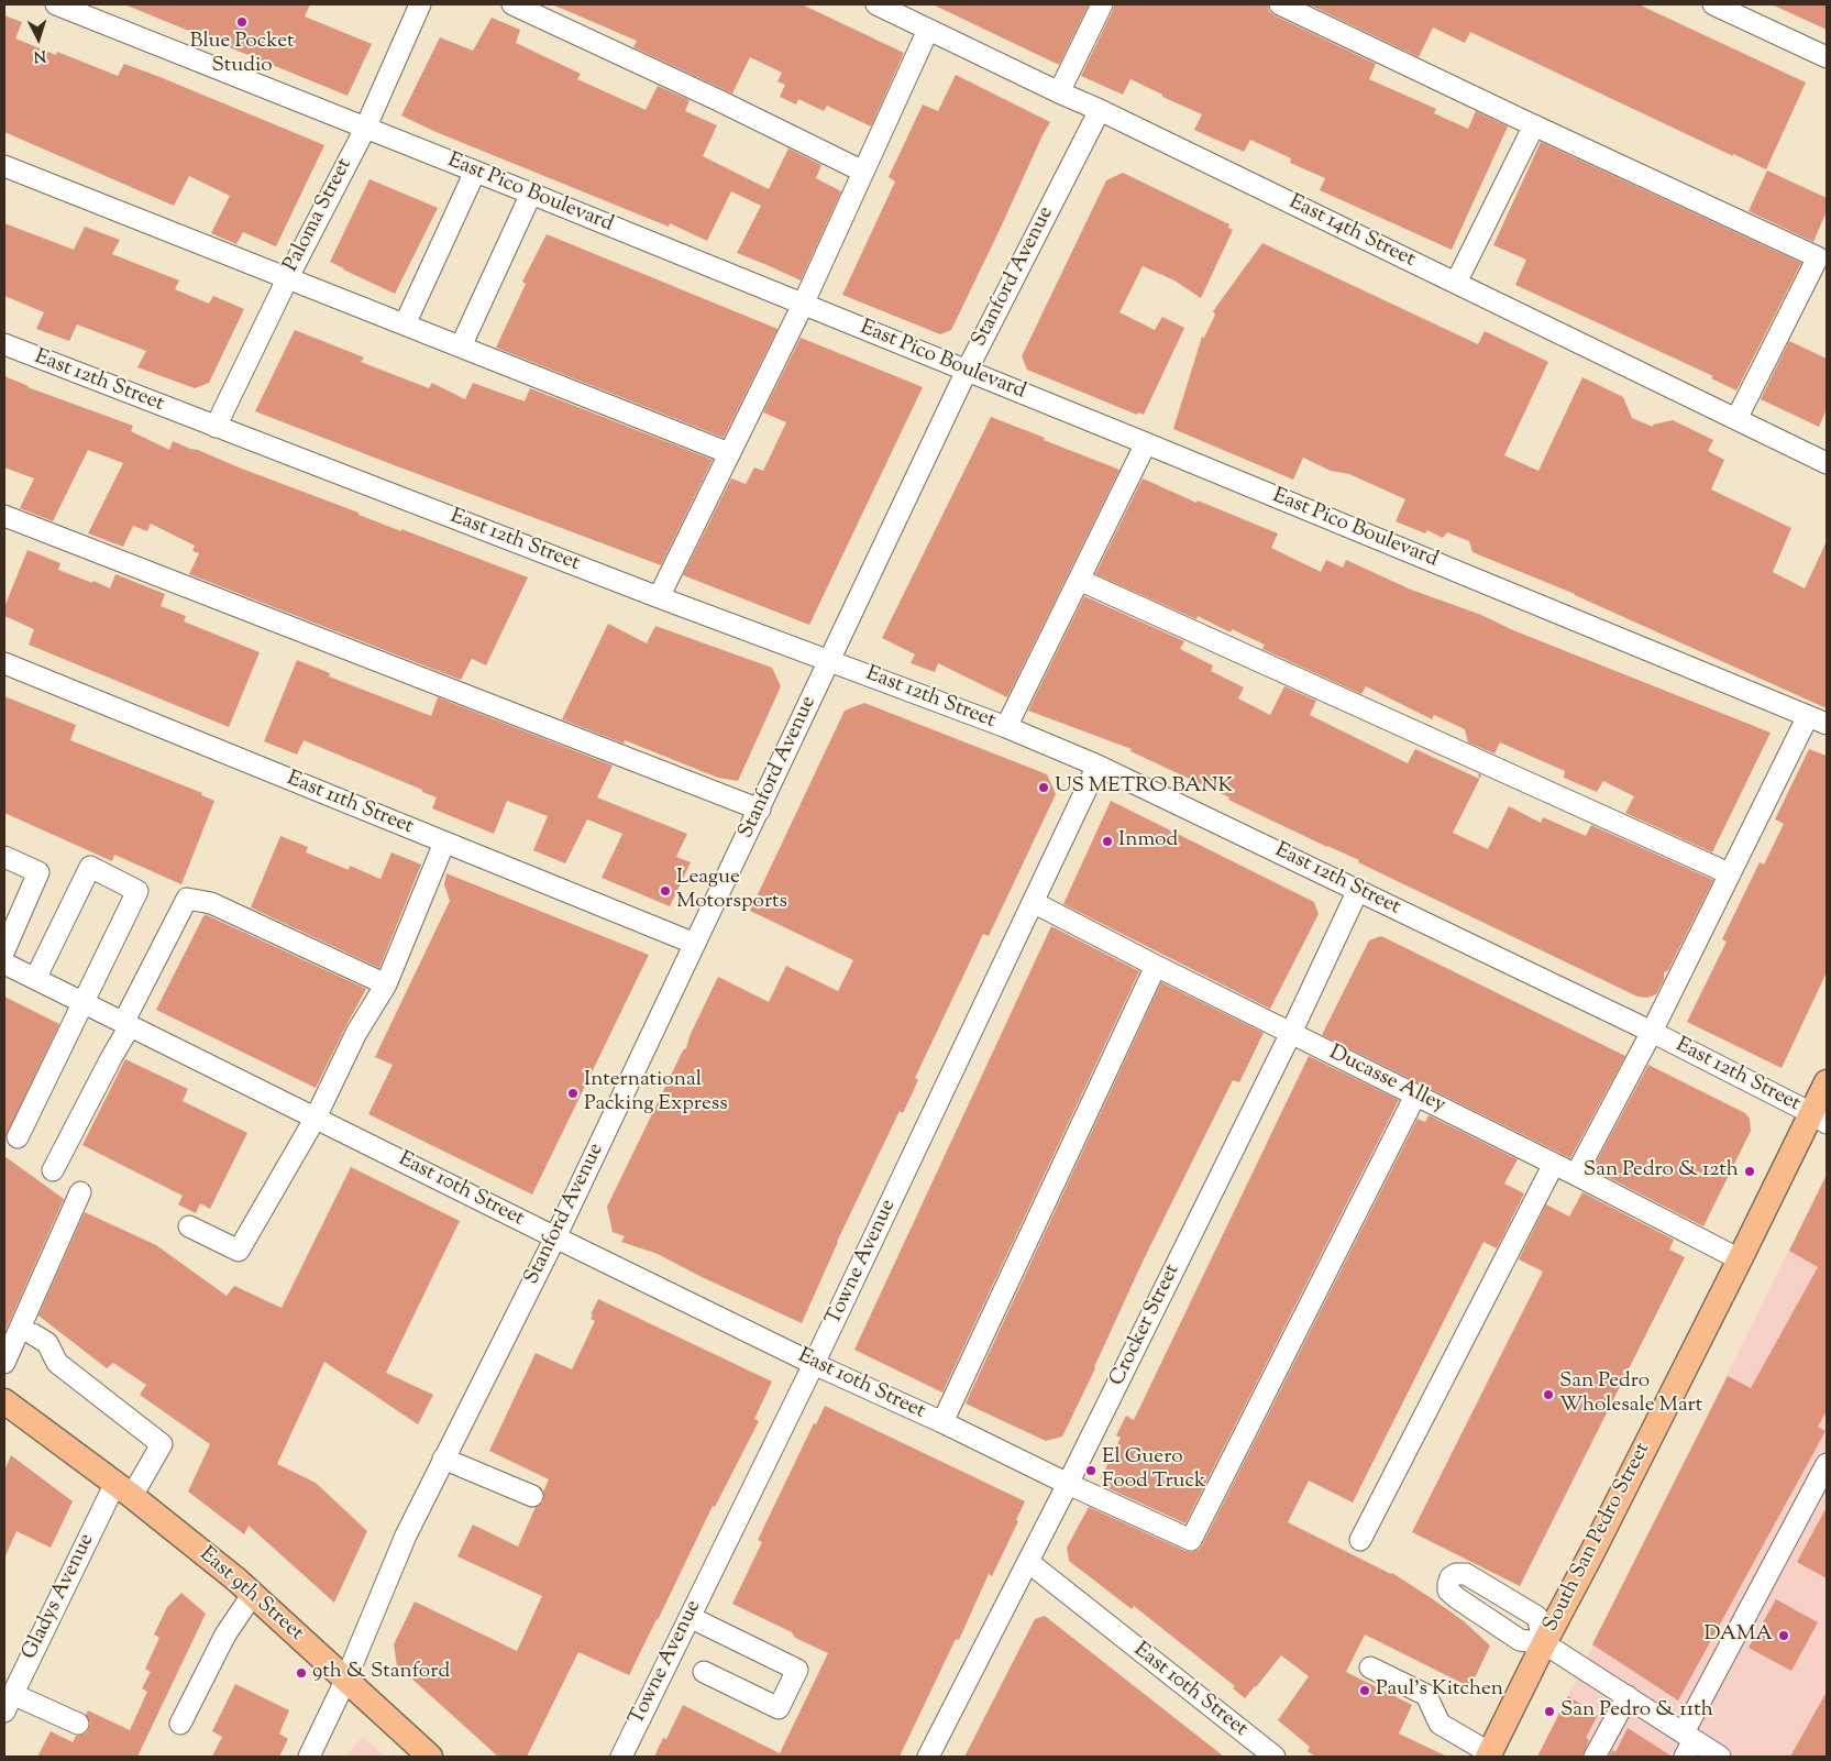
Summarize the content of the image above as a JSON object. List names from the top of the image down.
{
  "streets": {
    "main road": ["South San Pedro Street", "East 9th Street"],
    "street": [
      "East Pico Boulevard",
      "Paloma Street",
      "East 14th Street",
      "Stanford Avenue",
      "East 12th Street",
      "East 11th Street",
      "Ducasse Alley",
      "East 10th Street",
      "Towne Avenue",
      "Crocker Street",
      "Gladys Avenue"
    ]
  },
  "crossings": [
    ["East Pico Boulevard", "Paloma Street"],
    ["East Pico Boulevard", "Stanford Avenue"],
    ["Paloma Street", "East 12th Street"],
    ["East 14th Street", "Stanford Avenue"],
    ["Stanford Avenue", "East 12th Street"],
    ["Stanford Avenue", "East 11th Street"],
    ["Stanford Avenue", "East 10th Street"],
    ["Stanford Avenue", "East 9th Street"],
    ["East 12th Street", "Towne Avenue"],
    ["East 12th Street", "Crocker Street"],
    ["East 12th Street", "South San Pedro Street"],
    ["Ducasse Alley", "East 10th Street"],
    ["Ducasse Alley", "Towne Avenue"],
    ["Ducasse Alley", "Crocker Street"],
    ["Ducasse Alley", "South San Pedro Street"],
    ["East 10th Street", "Towne Avenue"],
    ["East 10th Street", "Crocker Street"],
    ["East 9th Street", "Gladys Avenue"]
  ],
  "places": [
    "Blue Pocket Studio",
    "US METRO BANK",
    "Inmod",
    "League Motorsports",
    "International Packing Express",
    "San Pedro & 12th",
    "San Pedro Wholesale Mart",
    "El Guero Food Truck",
    "DAMA",
    "9th & Stanford",
    "Paul's Kitchen",
    "San Pedro & 11th"
  ],
  "north": "bottom"
}
